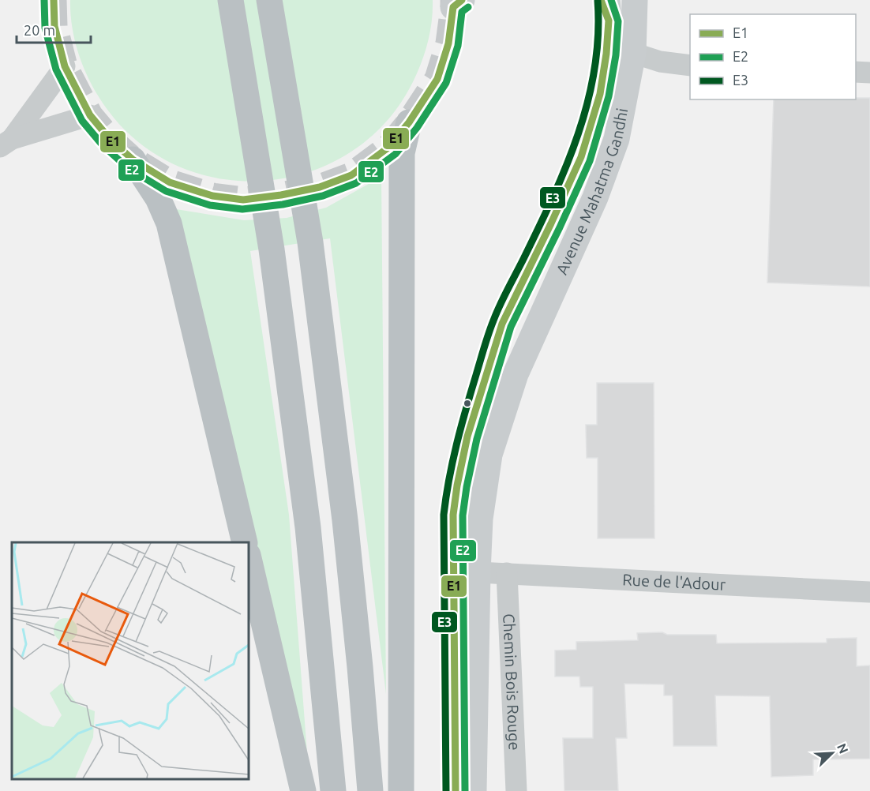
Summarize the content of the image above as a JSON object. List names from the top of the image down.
{
  "streets": {
    "main road": ["Avenue Mahatma Gandhi"],
    "street": ["Rue de l'Adour", "Chemin Bois Rouge"]
  },
  "crossings": [
    ["Avenue Mahatma Gandhi", "Rue de l'Adour"],
    ["Rue de l'Adour", "Chemin Bois Rouge"]
  ],
  "lines": ["transit line E1", "transit line E2", "transit line E3"],
  "legend": ["E1", "E2", "E3"],
  "scale_bar": "20 m",
  "north": "top right"
}
